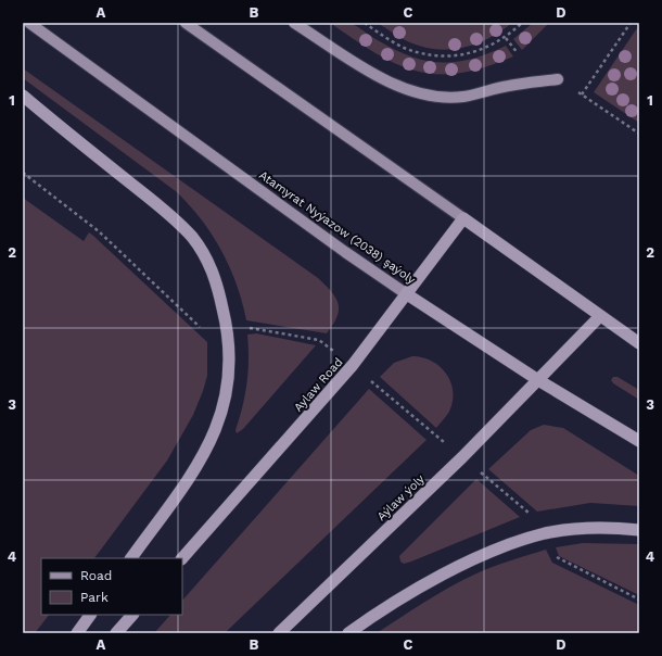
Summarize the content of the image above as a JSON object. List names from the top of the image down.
{
  "streets": {
    "highway": ["Atamyrat Nyýazow (2038) şaýoly", "Aylaw Road", "Aýlaw ýoly"]
  },
  "crossings": [
    ["Atamyrat Nyýazow (2038) şaýoly", "Aylaw Road"],
    ["Atamyrat Nyýazow (2038) şaýoly", "Aýlaw ýoly"]
  ],
  "legend": ["Road", "Park"],
  "grid": {
    "columns": [
      "A",
      "B",
      "C",
      "D"
    ],
    "rows": [
      "1",
      "2",
      "3",
      "4"
    ]
  }
}
